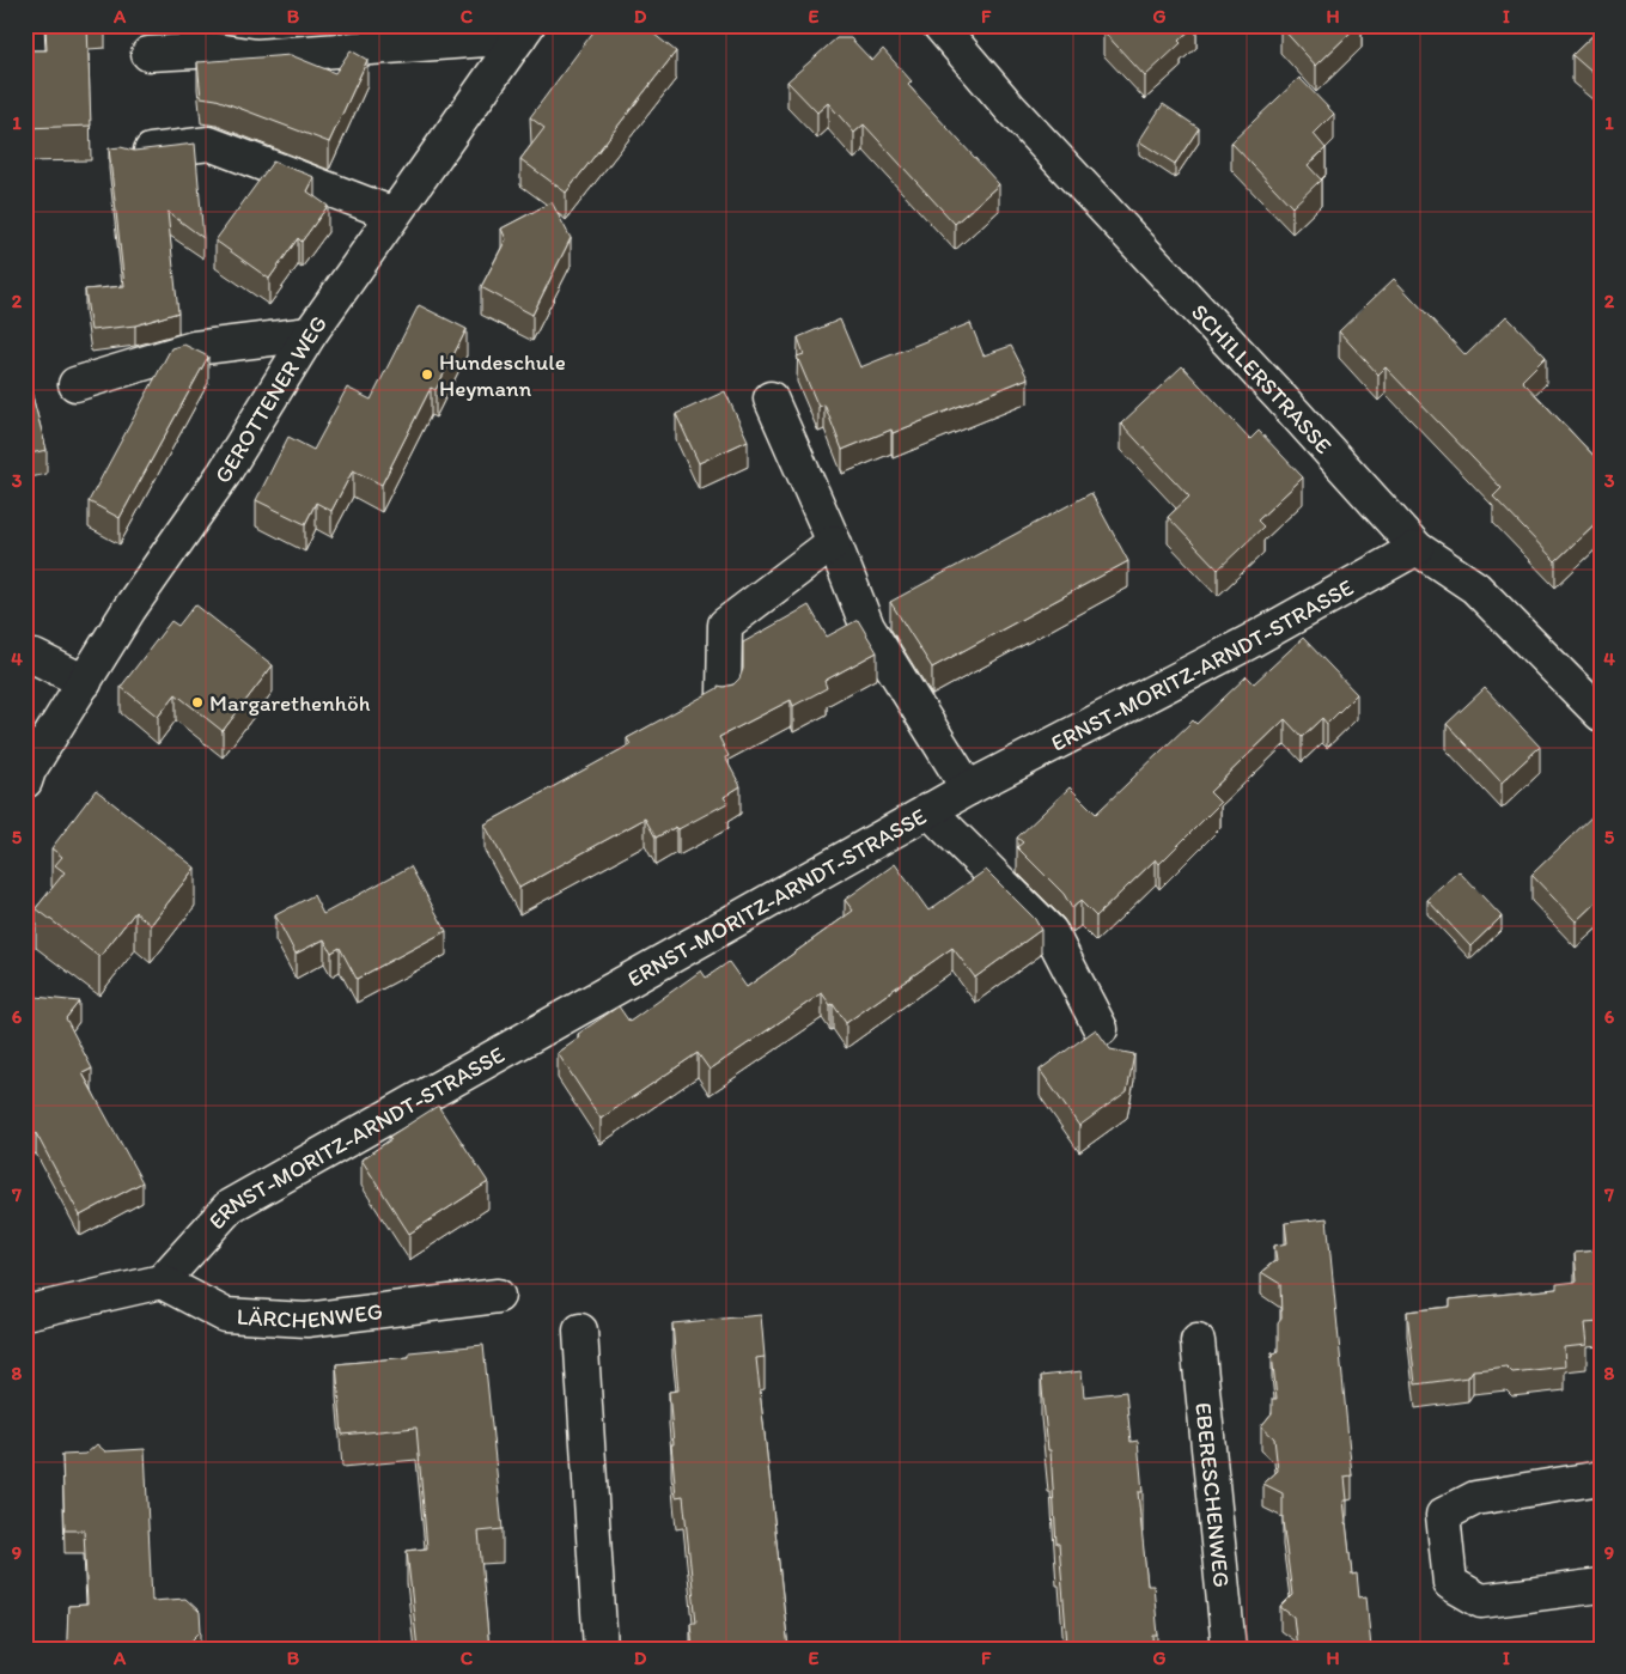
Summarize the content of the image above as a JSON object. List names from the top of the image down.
{
  "streets": {
    "street": [
      "SCHILLERSTRASSE",
      "GEROTTENER WEG",
      "ERNST-MORITZ-ARNDT-STRASSE",
      "LÄRCHENWEG",
      "EBERESCHENWEG"
    ]
  },
  "crossings": [
    ["SCHILLERSTRASSE", "ERNST-MORITZ-ARNDT-STRASSE"],
    ["ERNST-MORITZ-ARNDT-STRASSE", "LÄRCHENWEG"]
  ],
  "places": ["Hundeschule Heymann", "Margarethenhöh"],
  "grid": {
    "columns": [
      "A",
      "B",
      "C",
      "D",
      "E",
      "F",
      "G",
      "H",
      "I"
    ],
    "rows": [
      "1",
      "2",
      "3",
      "4",
      "5",
      "6",
      "7",
      "8",
      "9"
    ]
  }
}
